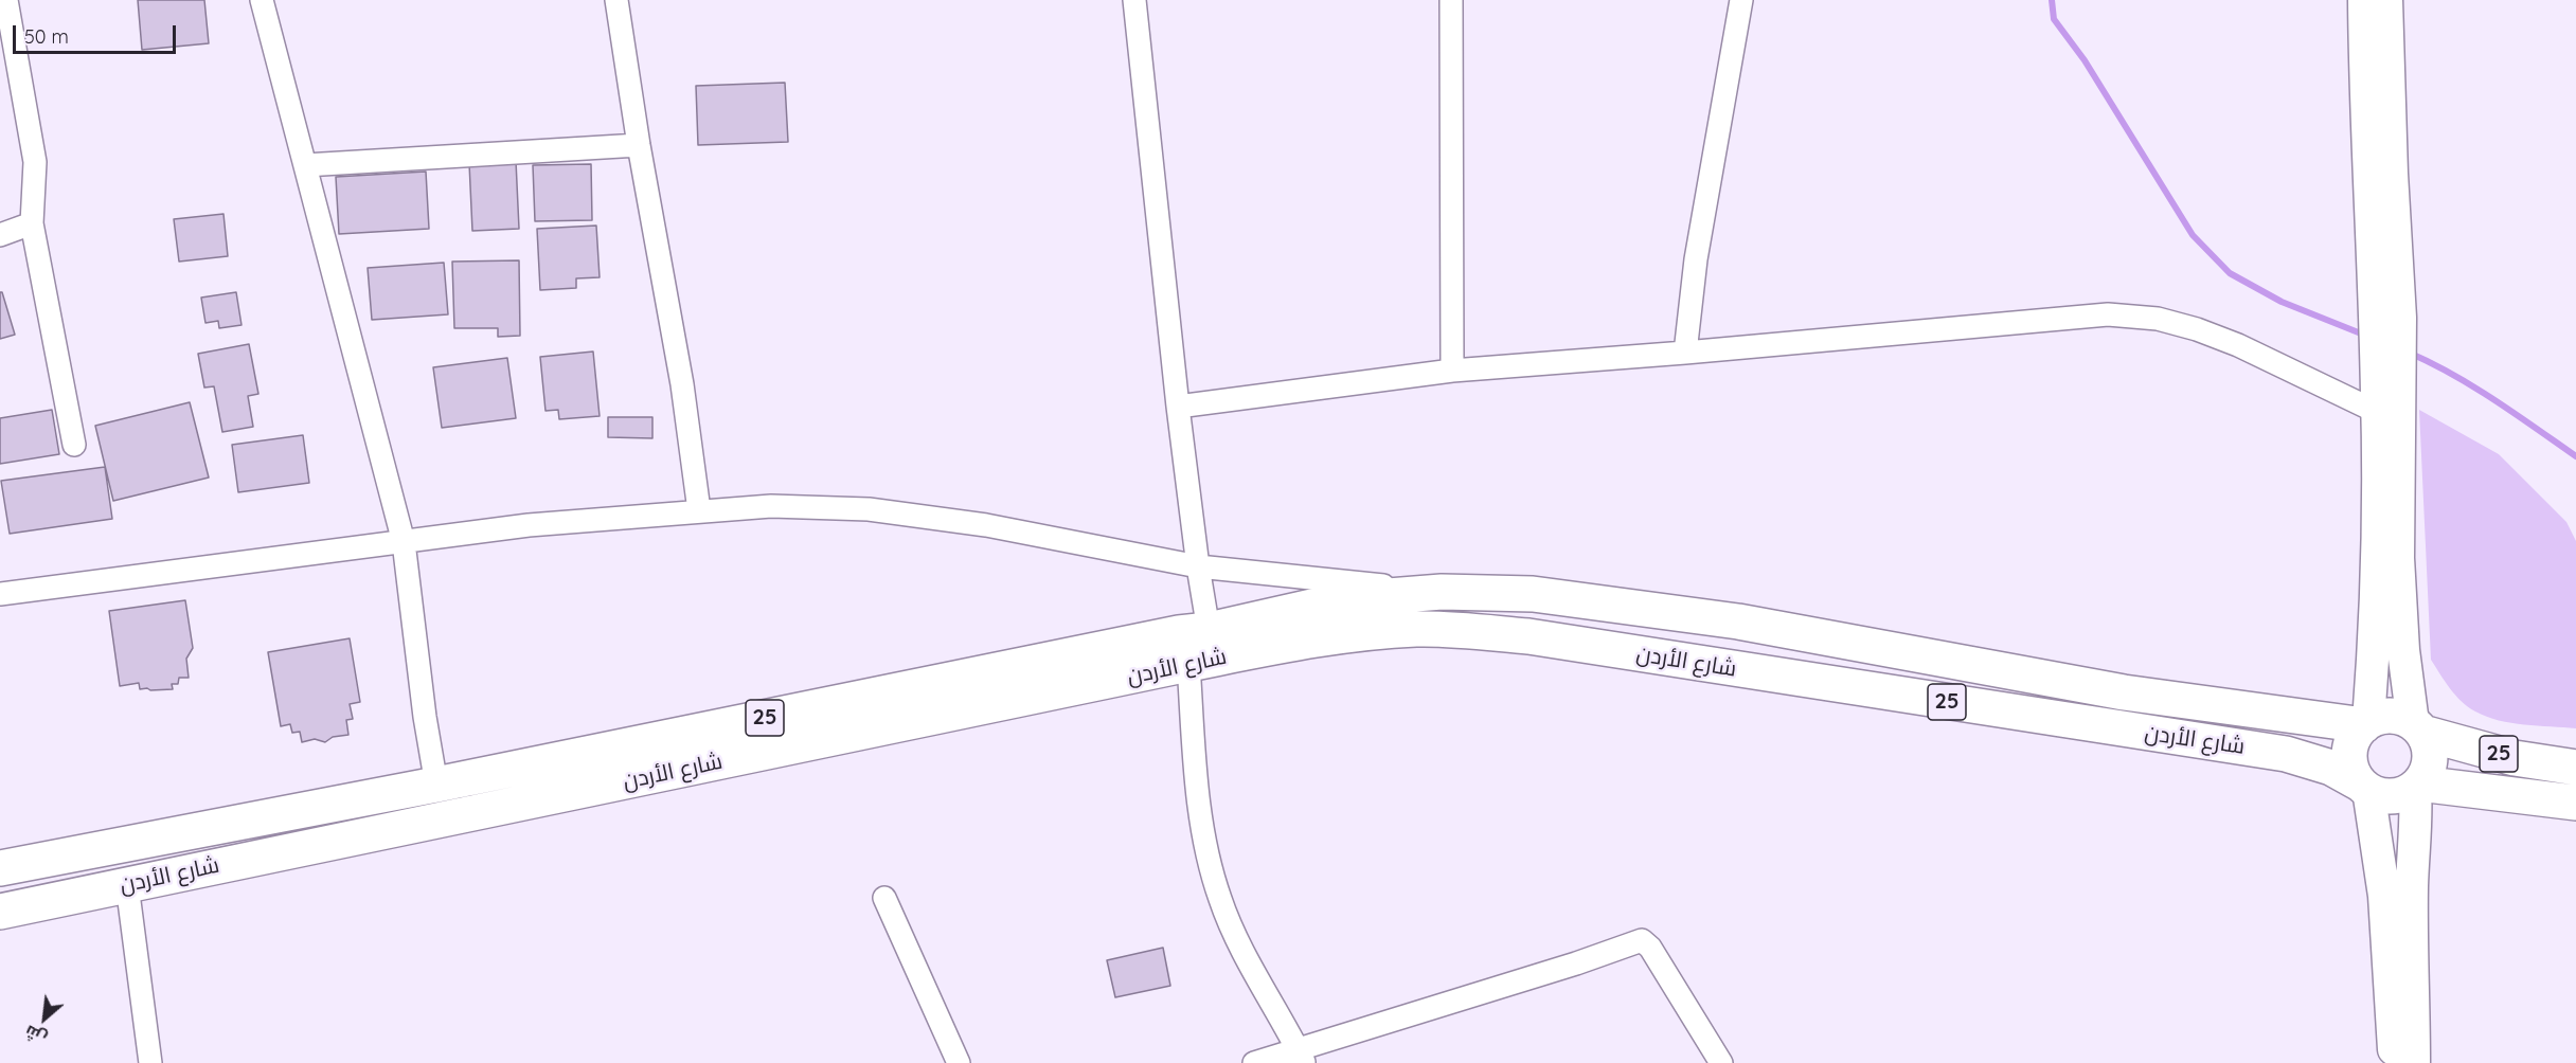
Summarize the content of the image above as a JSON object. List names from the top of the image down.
{
  "streets": {
    "highway": ["شارع الأردن", "25"]
  },
  "crossings": [
    ["شارع الأردن", "25"]
  ],
  "scale_bar": "50 m",
  "north": "bottom left"
}
